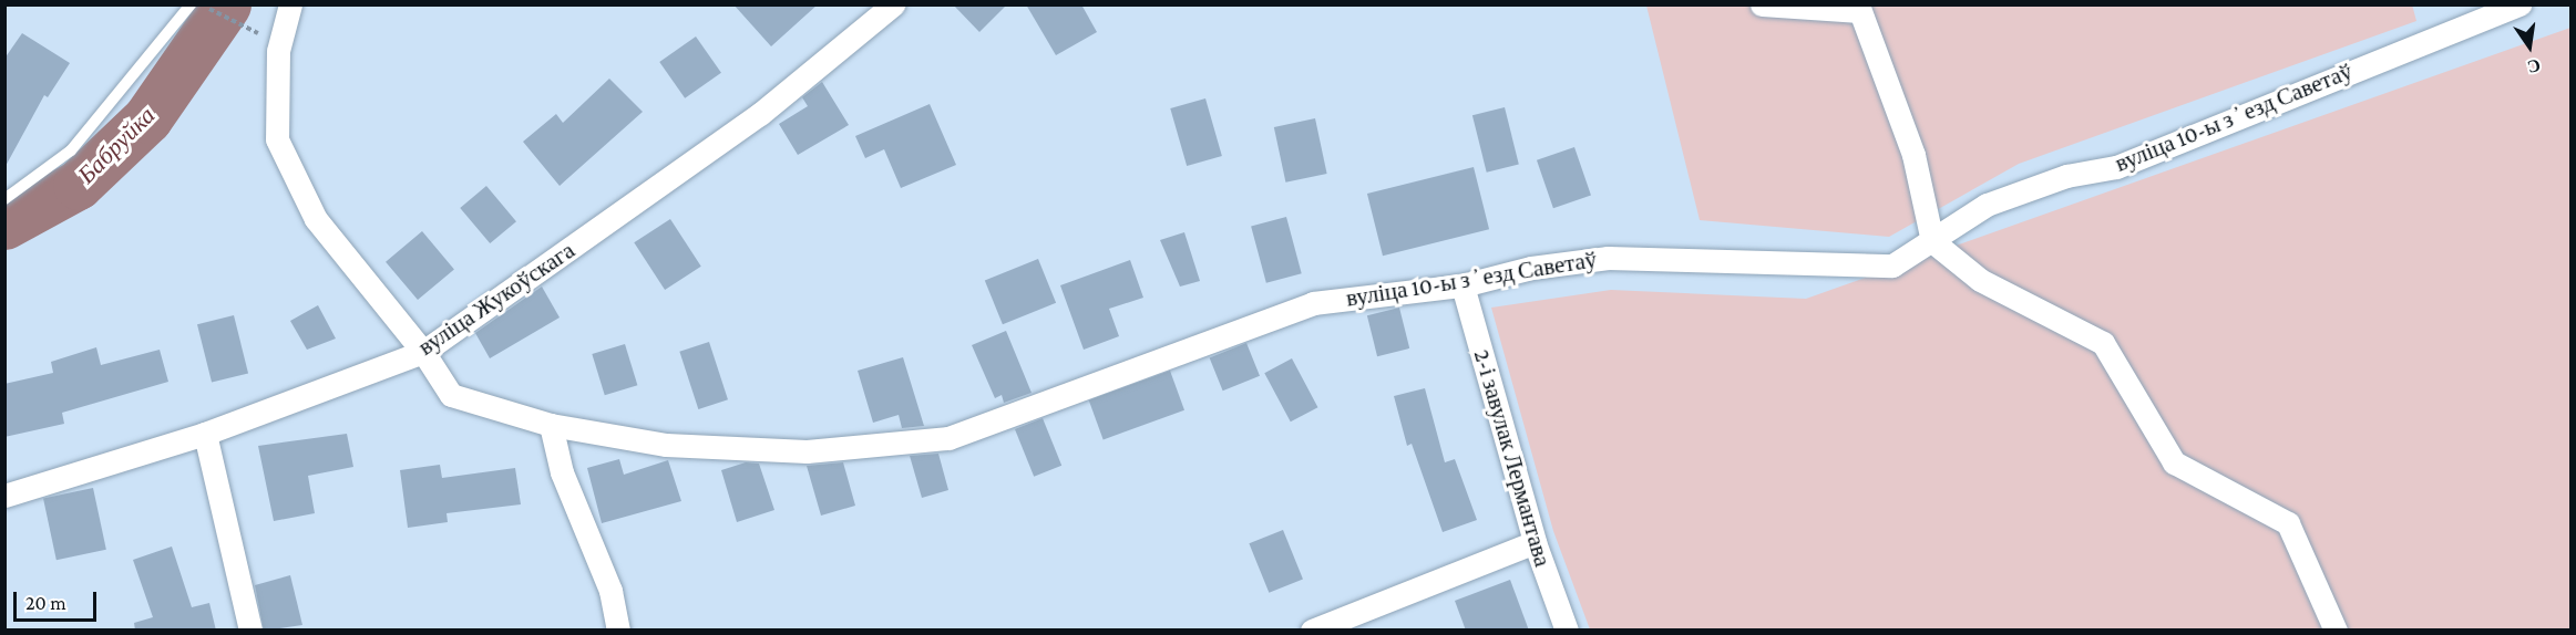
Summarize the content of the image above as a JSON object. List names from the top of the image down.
{
  "streets": {
    "street": ["вуліца 10-ы зʼезд Саветаў", "вуліца Жукоўскага", "2-і завулак Лермантава"]
  },
  "crossings": [
    ["вуліца 10-ы зʼезд Саветаў", "вуліца Жукоўскага"],
    ["вуліца 10-ы зʼезд Саветаў", "2-і завулак Лермантава"]
  ],
  "water": ["Бабруйка"],
  "scale_bar": "20 m",
  "north": "bottom"
}
